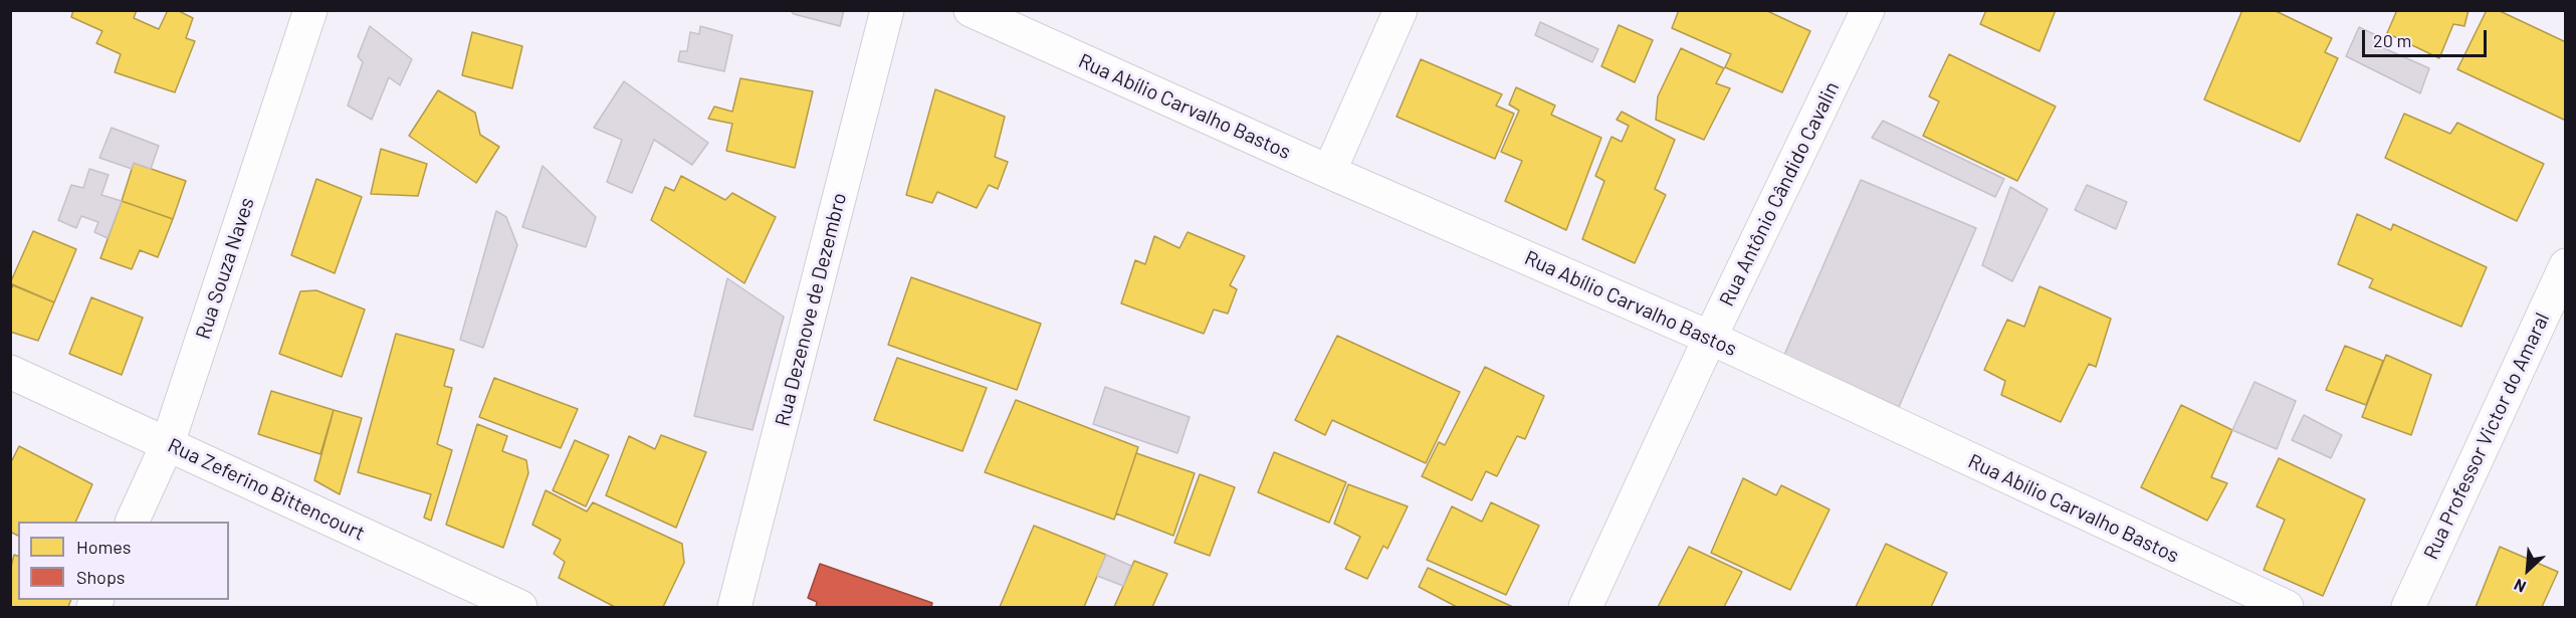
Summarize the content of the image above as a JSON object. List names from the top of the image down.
{
  "streets": {
    "street": [
      "Rua Abílio Carvalho Bastos",
      "Rua Antônio Cândido Cavalin",
      "Rua Souza Naves",
      "Rua Dezenove de Dezembro",
      "Rua Professor Victor do Amaral",
      "Rua Zeferino Bittencourt"
    ]
  },
  "crossings": [
    ["Rua Abílio Carvalho Bastos", "Rua Antônio Cândido Cavalin"],
    ["Rua Souza Naves", "Rua Zeferino Bittencourt"]
  ],
  "legend": ["Homes", "Shops"],
  "scale_bar": "20 m",
  "north": "bottom left"
}
